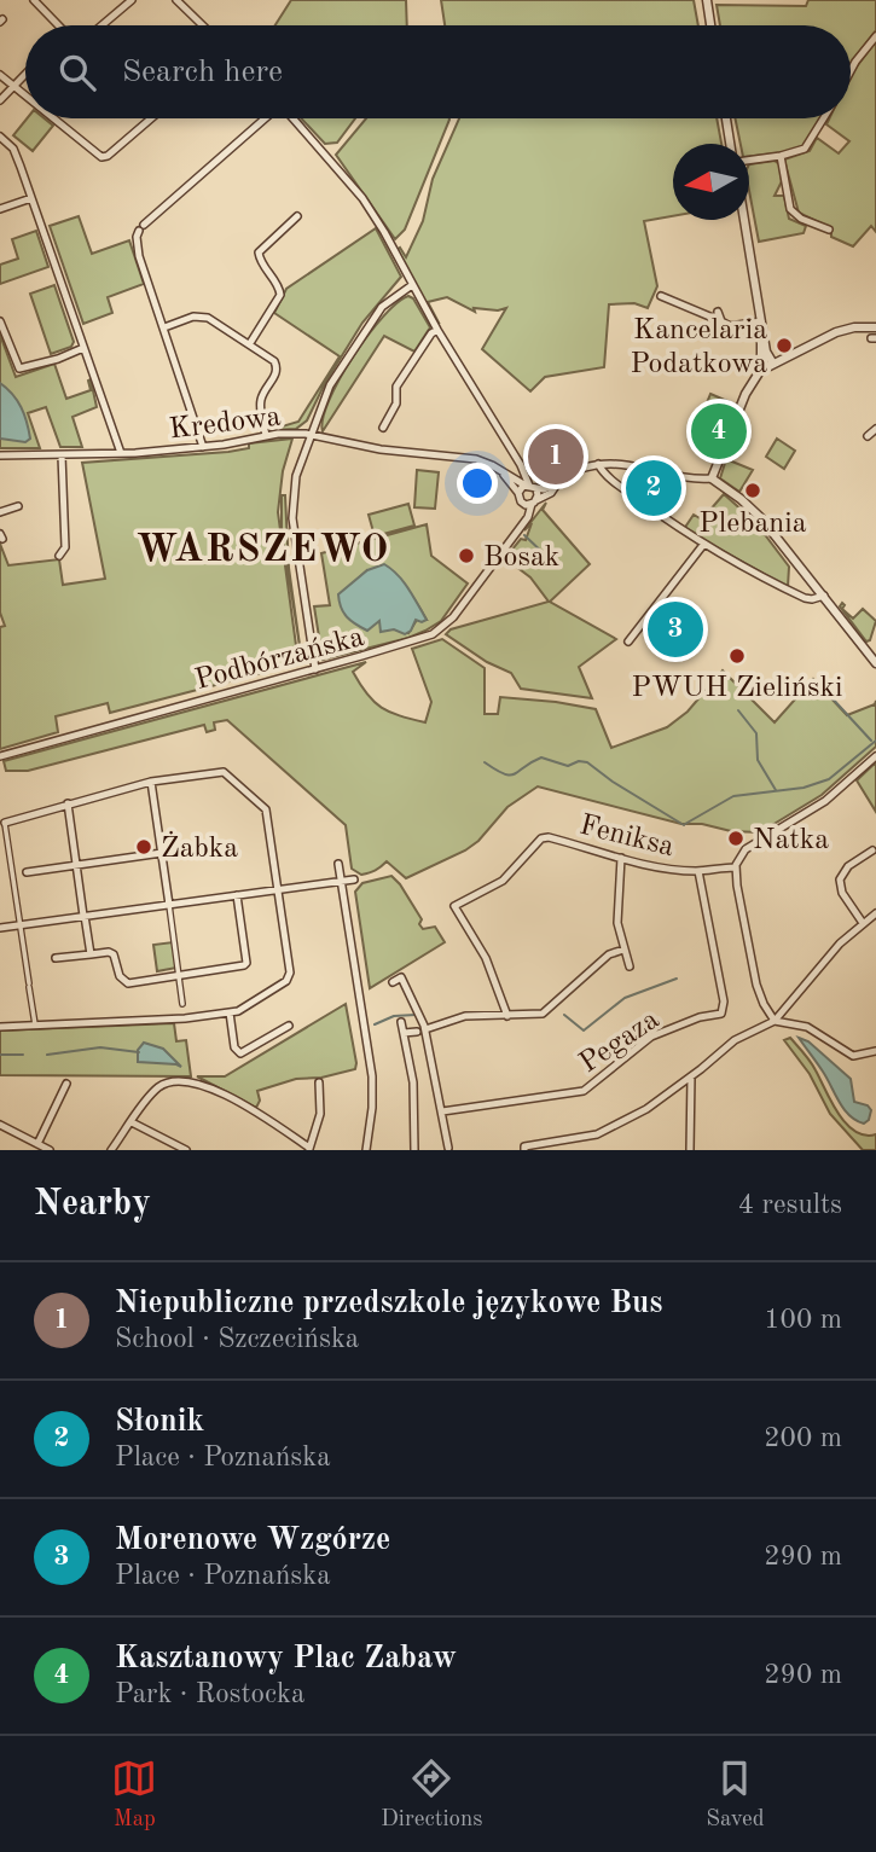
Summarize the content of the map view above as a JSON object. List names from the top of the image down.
{
  "streets": {
    "street": [
      "Kredowa",
      "Podbórzańska",
      "Feniksa",
      "Pegaza"
    ]
  },
  "crossings": [
    ["Feniksa", "Pegaza"]
  ],
  "districts": ["WARSZEWO"],
  "places": [
    "Kancelaria Podatkowa",
    "Plebania",
    "Bosak",
    "PWUH Zieliński",
    "Natka",
    "Żabka"
  ],
  "north": "left",
  "page": {
    "search": "Search here",
    "pins": [
      "4",
      "1",
      "2",
      "3"
    ],
    "heading": ["Nearby", "4 results"],
    "list": [
      {
        "mark": "1",
        "name": "Niepubliczne przedszkole językowe Bus",
        "note": "School · Szczecińska",
        "value": "100 m"
      },
      {
        "mark": "2",
        "name": "Słonik",
        "note": "Place · Poznańska",
        "value": "200 m"
      },
      {
        "mark": "3",
        "name": "Morenowe Wzgórze",
        "note": "Place · Poznańska",
        "value": "290 m"
      },
      {
        "mark": "4",
        "name": "Kasztanowy Plac Zabaw",
        "note": "Park · Rostocka",
        "value": "290 m"
      }
    ],
    "nav": ["Map", "Directions", "Saved"]
  }
}
